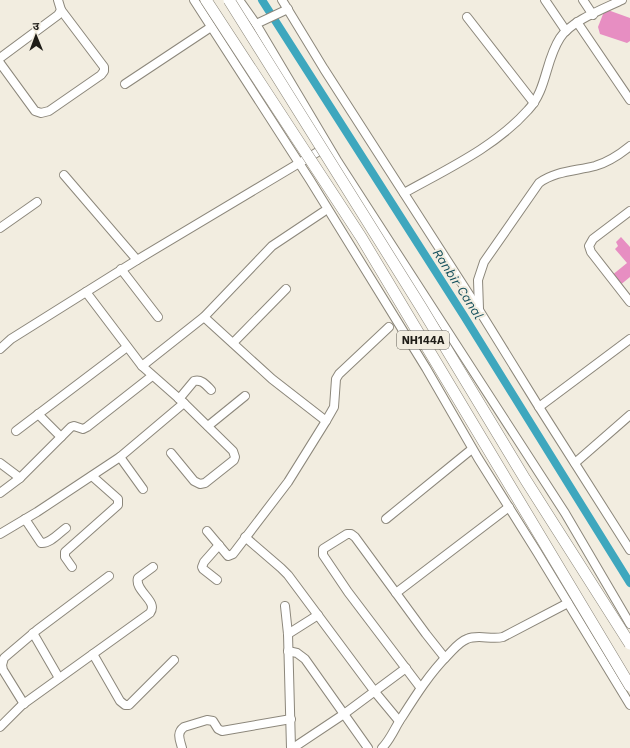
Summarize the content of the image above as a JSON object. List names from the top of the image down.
{
  "streets": {
    "highway": ["NH144A"]
  },
  "water": ["Ranbir Canal"],
  "north": "top"
}
